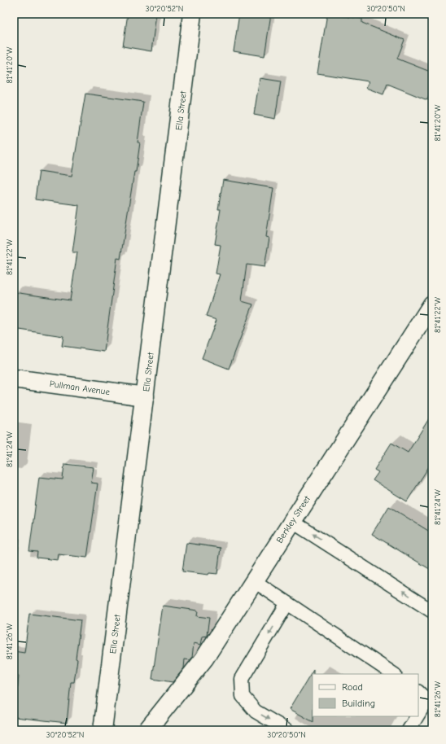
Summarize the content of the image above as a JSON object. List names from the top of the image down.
{
  "streets": {
    "street": ["Ella Street", "Pullman Avenue", "Berkley Street"]
  },
  "crossings": [
    ["Ella Street", "Pullman Avenue"]
  ],
  "legend": ["Road", "Building"],
  "coordinates": [
    "30°20'52\"N",
    "30°20'50\"N",
    "81°41'20\"W",
    "81°41'22\"W",
    "81°41'24\"W",
    "81°41'26\"W"
  ]
}
